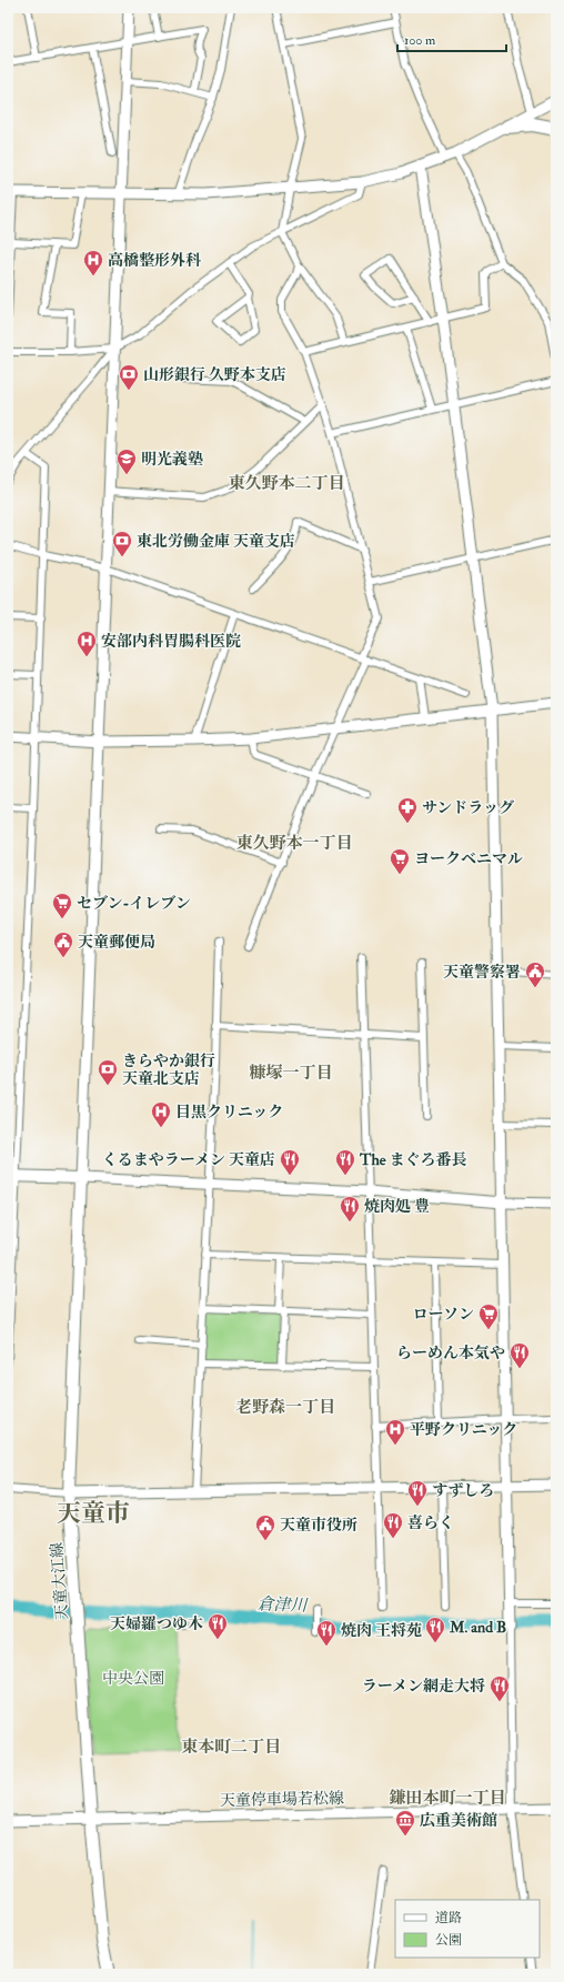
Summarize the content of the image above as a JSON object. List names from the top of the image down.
{
  "streets": {
    "main road": ["天童大江線"],
    "street": ["天童停車場若松線"]
  },
  "crossings": [
    ["天童大江線", "天童停車場若松線"]
  ],
  "districts": [
    "東久野本二丁目",
    "東久野本一丁目",
    "糠塚一丁目",
    "老野森一丁目",
    "天童市",
    "東本町二丁目",
    "鎌田本町一丁目"
  ],
  "water": ["倉津川"],
  "parks": ["中央公園"],
  "places": {
    "hospital": [
      "高橋整形外科",
      "安部内科胃腸科医院",
      "目黒クリニック",
      "平野クリニック"
    ],
    "bank": ["山形銀行 久野本支店", "東北労働金庫 天童支店", "きらやか銀行 天童北支店"],
    "school or university": ["明光義塾"],
    "pharmacy": ["サンドラッグ"],
    "supermarket": ["ヨークベニマル", "セブン-イレブン", "ローソン"],
    "public building": ["天童郵便局", "天童警察署", "天童市役所"],
    "restaurant": [
      "くるまやラーメン 天童店",
      "The まぐろ番長",
      "焼肉処 豊",
      "らーめん本気や",
      "すずしろ",
      "喜らく",
      "天婦羅つゆ木",
      "M. and B",
      "焼肉 王将苑",
      "ラーメン網走大将"
    ],
    "museum": ["広重美術館"]
  },
  "legend": ["道路", "公園"],
  "scale_bar": "100 m"
}
